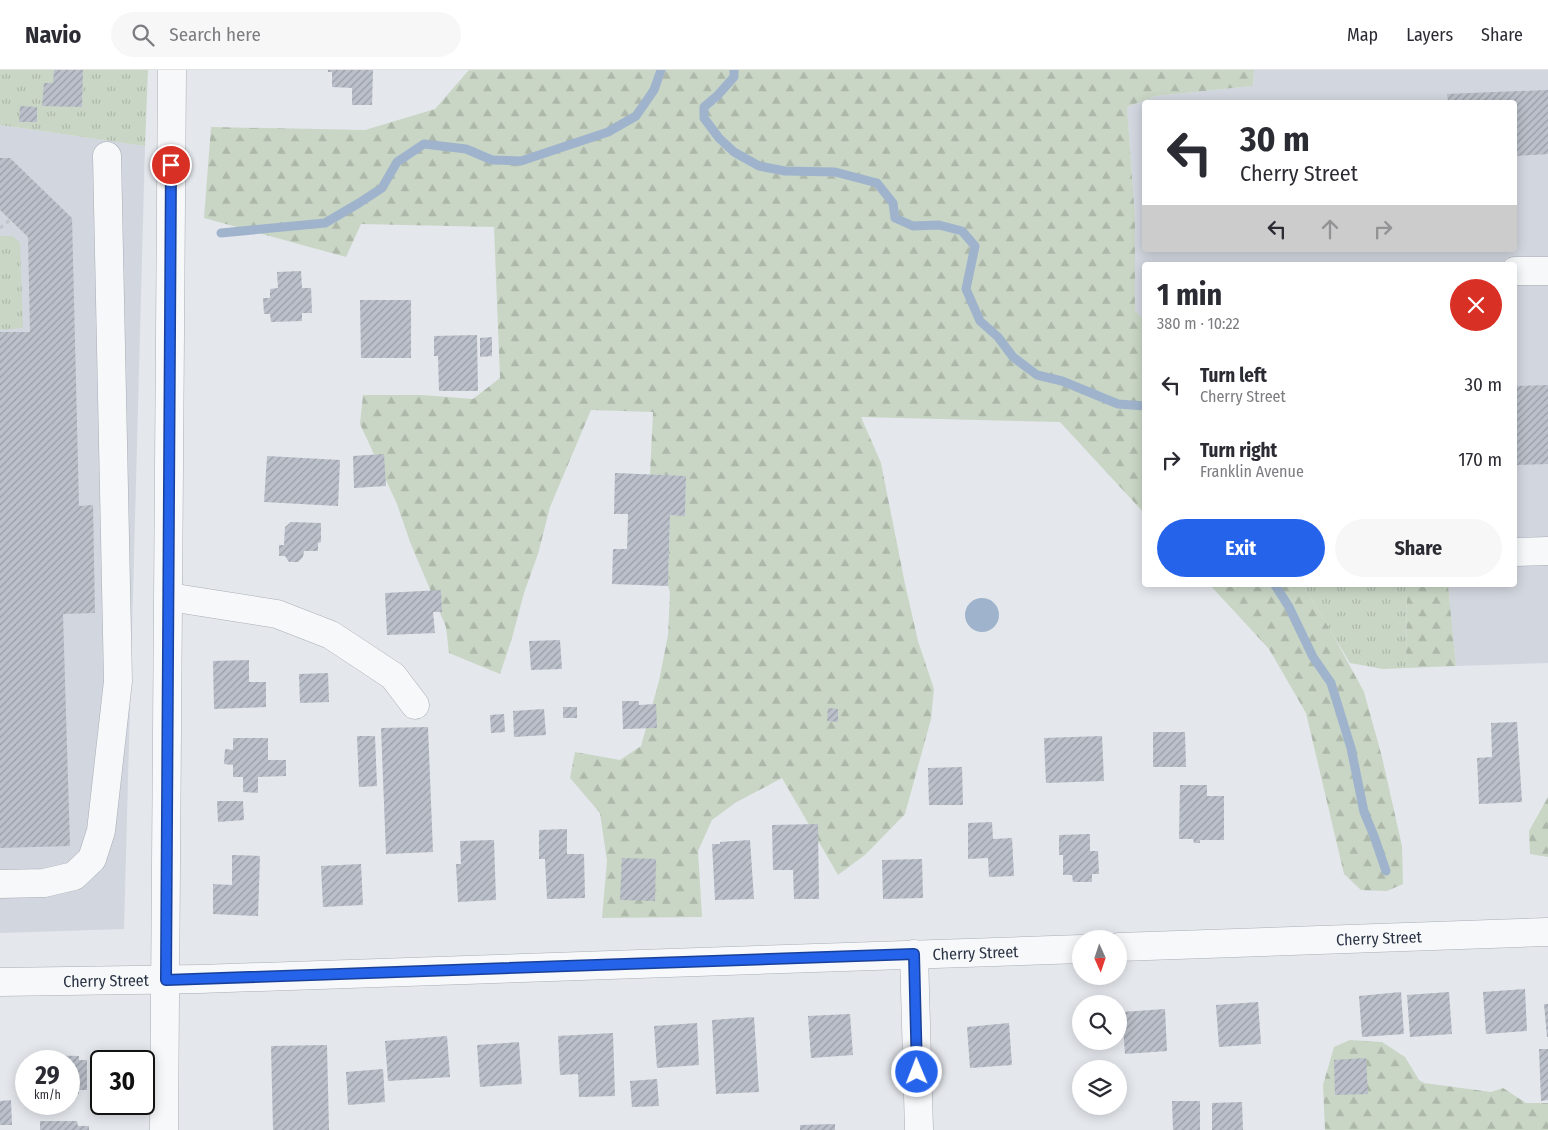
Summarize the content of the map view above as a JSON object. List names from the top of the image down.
{
  "streets": {
    "street": ["Cherry Street"]
  },
  "north": "bottom",
  "page": {
    "header": "Navio",
    "search": "Search here",
    "nav": ["Map", "Layers", "Share"],
    "turn": ["30 m", "Cherry Street"],
    "heading": ["1 min", "380 m · 10:22"],
    "list": [
      {
        "name": "Turn left",
        "note": "Cherry Street",
        "value": "30 m"
      },
      {
        "name": "Turn right",
        "note": "Franklin Avenue",
        "value": "170 m"
      }
    ],
    "buttons": ["Exit", "Share"],
    "speed": "29 km/h",
    "limit": "30"
  }
}
